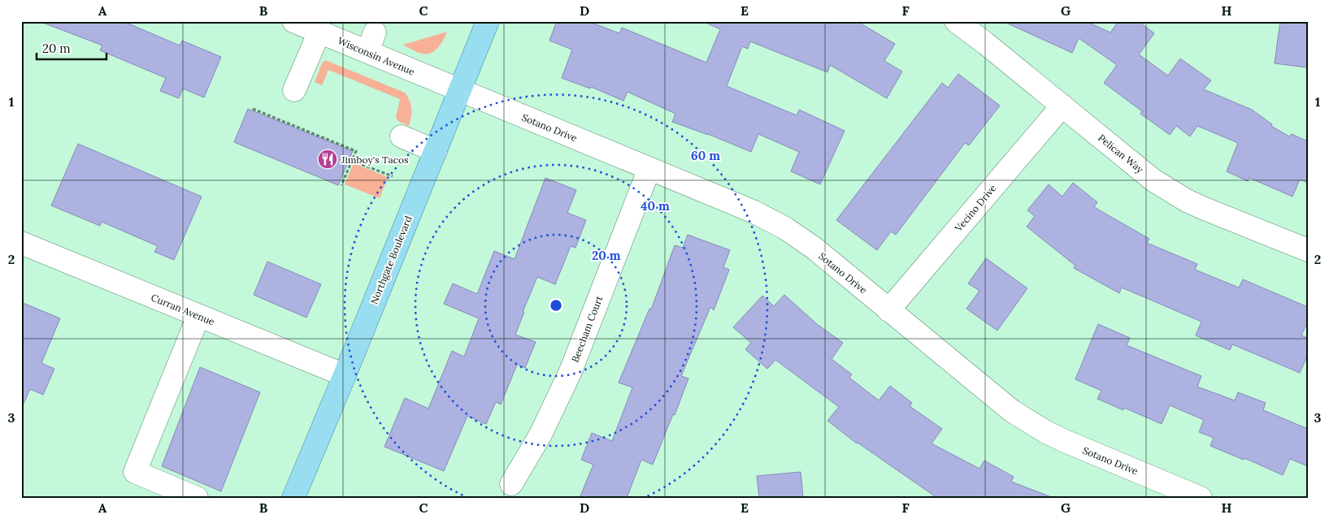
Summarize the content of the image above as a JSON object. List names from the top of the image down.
{
  "streets": {
    "main road": ["Northgate Boulevard"],
    "street": [
      "Wisconsin Avenue",
      "Sotano Drive",
      "Pelican Way",
      "Vecino Drive",
      "Curran Avenue",
      "Beecham Court"
    ]
  },
  "crossings": [
    ["Wisconsin Avenue", "Sotano Drive"],
    ["Wisconsin Avenue", "Northgate Boulevard"],
    ["Sotano Drive", "Vecino Drive"],
    ["Sotano Drive", "Northgate Boulevard"],
    ["Sotano Drive", "Beecham Court"],
    ["Pelican Way", "Vecino Drive"],
    ["Northgate Boulevard", "Curran Avenue"]
  ],
  "places": {
    "restaurant": ["Jimboy's Tacos"]
  },
  "scale_bar": "20 m",
  "grid": {
    "columns": [
      "A",
      "B",
      "C",
      "D",
      "E",
      "F",
      "G",
      "H"
    ],
    "rows": ["1", "2", "3"]
  },
  "rings": ["60 m", "40 m", "20 m"]
}
